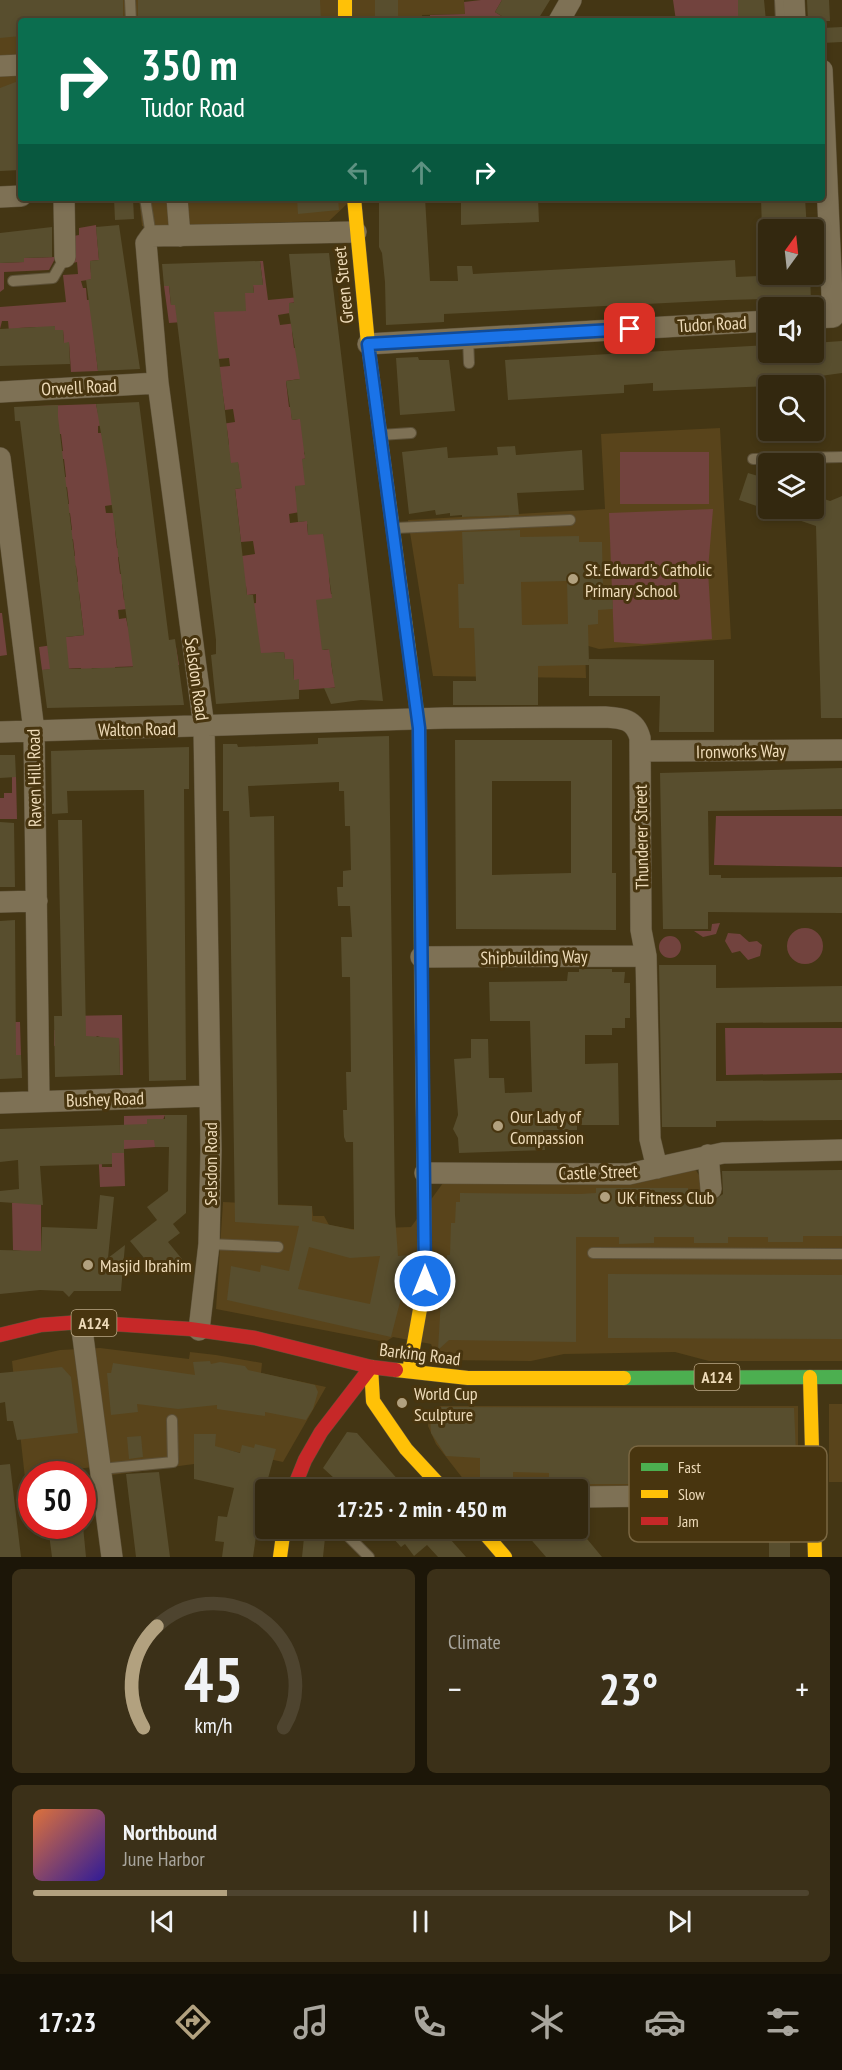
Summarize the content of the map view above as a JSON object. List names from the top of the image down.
{
  "streets": {
    "main road": ["Green Street", "A124", "Barking Road"],
    "street": [
      "Tudor Road",
      "Orwell Road",
      "Selsdon Road",
      "Walton Road",
      "Ironworks Way",
      "Raven Hill Road",
      "Thunderer Street",
      "Shipbuilding Way",
      "Bushey Road",
      "Castle Street"
    ]
  },
  "crossings": [
    ["Green Street", "Tudor Road"],
    ["Green Street", "Walton Road"],
    ["Green Street", "Thunderer Street"],
    ["Green Street", "Shipbuilding Way"],
    ["Green Street", "Castle Street"],
    ["Green Street", "Barking Road"],
    ["Orwell Road", "Selsdon Road"],
    ["Selsdon Road", "Walton Road"],
    ["Selsdon Road", "Bushey Road"],
    ["Selsdon Road", "Barking Road"],
    ["Walton Road", "Raven Hill Road"],
    ["Walton Road", "Thunderer Street"],
    ["Ironworks Way", "Thunderer Street"],
    ["Raven Hill Road", "Bushey Road"],
    ["Thunderer Street", "Shipbuilding Way"],
    ["Thunderer Street", "Castle Street"]
  ],
  "places": [
    "St. Edward's Catholic Primary School",
    "Our Lady of Compassion",
    "UK Fitness Club",
    "Masjid Ibrahim",
    "World Cup Sculpture"
  ],
  "legend": ["Fast", "Slow", "Jam"],
  "north": "top",
  "page": {
    "turn": ["350 m", "Tudor Road"],
    "limit": "50",
    "trip": "17:25 · 2 min · 450 m",
    "tile": "Climate",
    "heat": ["−", "23°", "+"],
    "song": ["Northbound", "June Harbor"],
    "tabs": "17:23",
    "gauge": ["45", "km/h"]
  }
}
